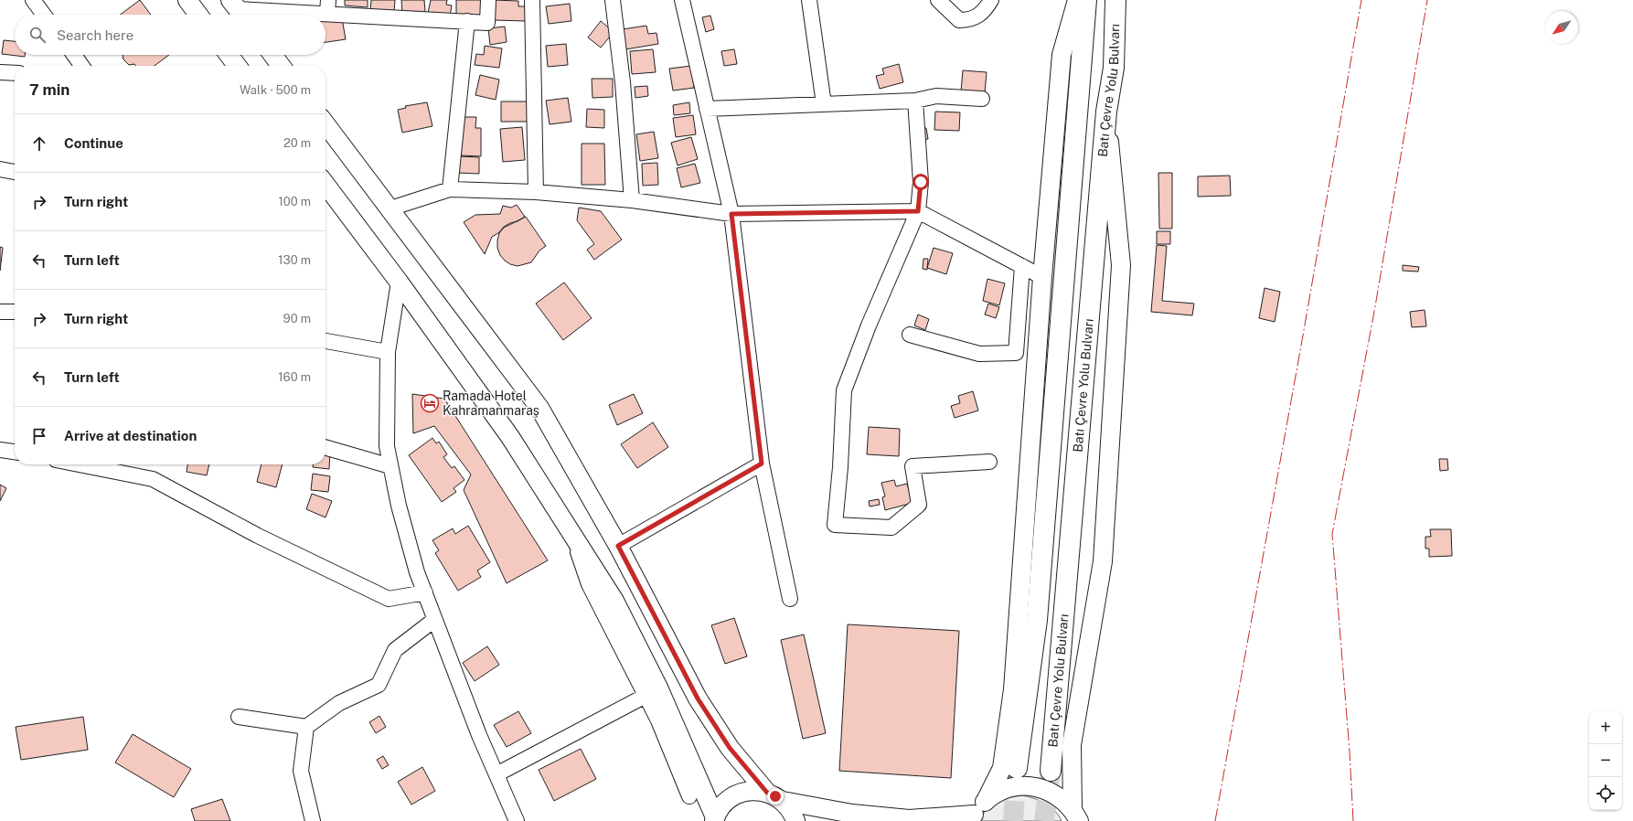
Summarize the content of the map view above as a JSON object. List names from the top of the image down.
{
  "streets": {
    "highway": ["Batı Çevre Yolu Bulvarı"]
  },
  "places": {
    "hotel": ["Ramada Hotel Kahramanmaraş"]
  },
  "north": "bottom left",
  "page": {
    "search": "Search here",
    "heading": ["7 min", "Walk · 500 m"],
    "list": [
      ["Continue", "20 m"],
      ["Turn right", "100 m"],
      ["Turn left", "130 m"],
      ["Turn right", "90 m"],
      ["Turn left", "160 m"],
      "Arrive at destination"
    ],
    "map_buttons": ["+", "−"]
  }
}
